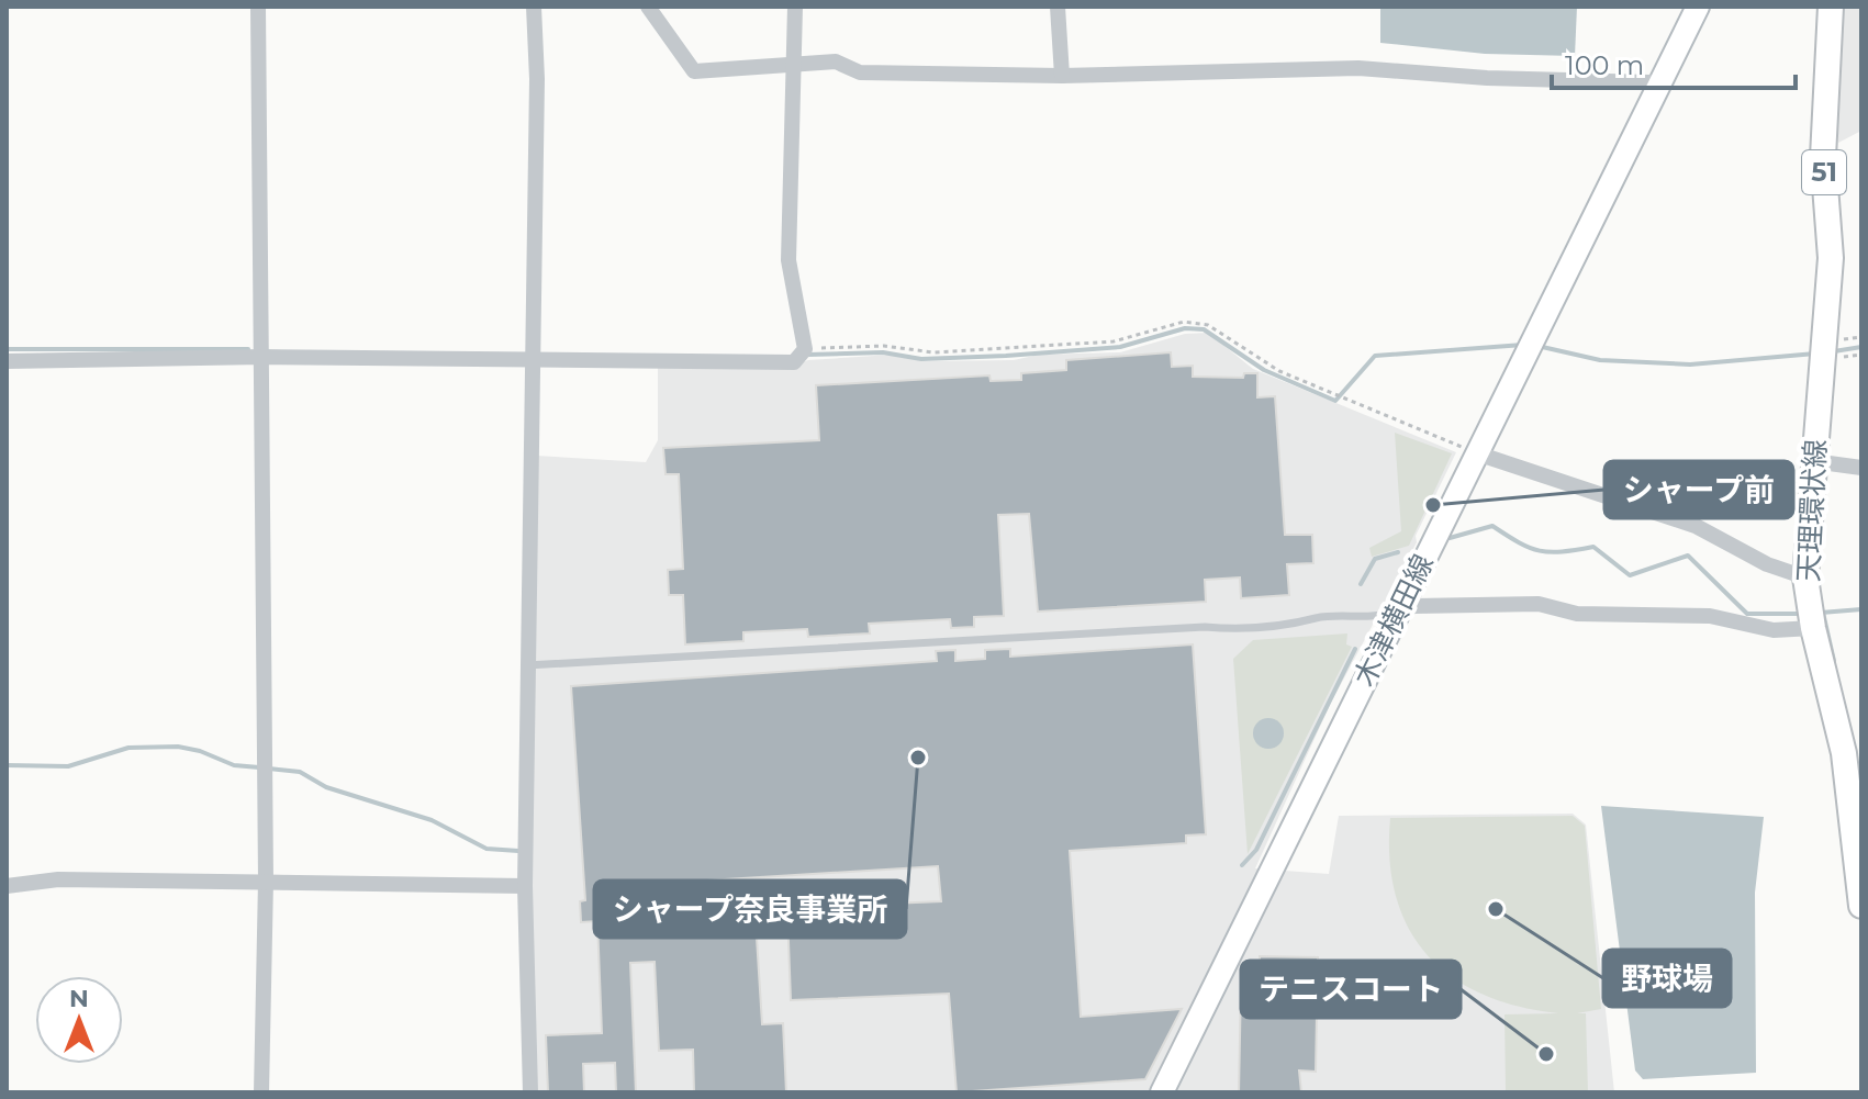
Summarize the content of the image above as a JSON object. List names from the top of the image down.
{
  "streets": {
    "main road": ["51", "天理環状線", "木津横田線"]
  },
  "places": [
    "シャープ前",
    "シャープ奈良事業所",
    "野球場",
    "テニスコート"
  ],
  "scale_bar": "100 m",
  "north": "top"
}
